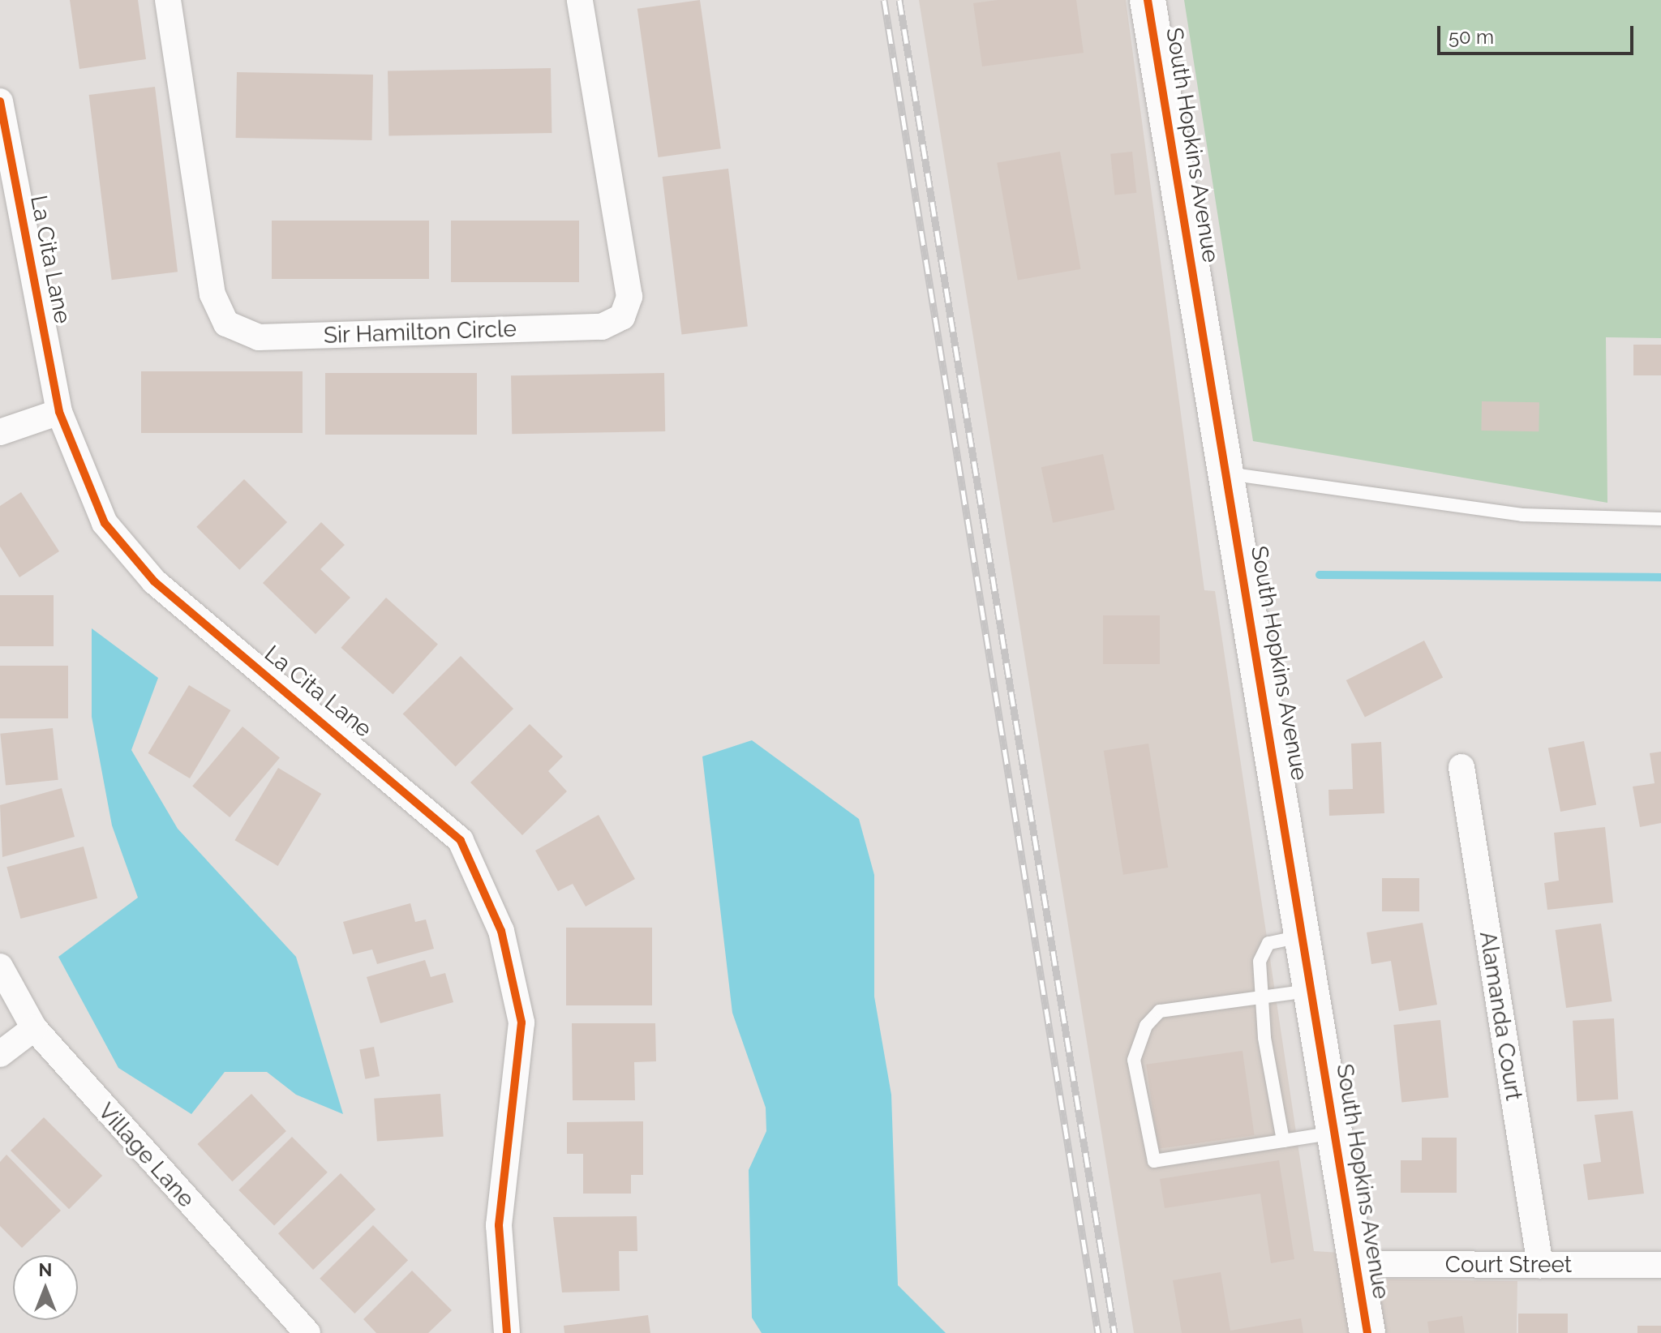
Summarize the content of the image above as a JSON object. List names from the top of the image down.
{
  "streets": {
    "street": [
      "South Hopkins Avenue",
      "La Cita Lane",
      "Sir Hamilton Circle",
      "Alamanda Court",
      "Village Lane",
      "Court Street"
    ]
  },
  "crossings": [
    ["South Hopkins Avenue", "Court Street"],
    ["Alamanda Court", "Court Street"]
  ],
  "scale_bar": "50 m",
  "north": "top"
}
